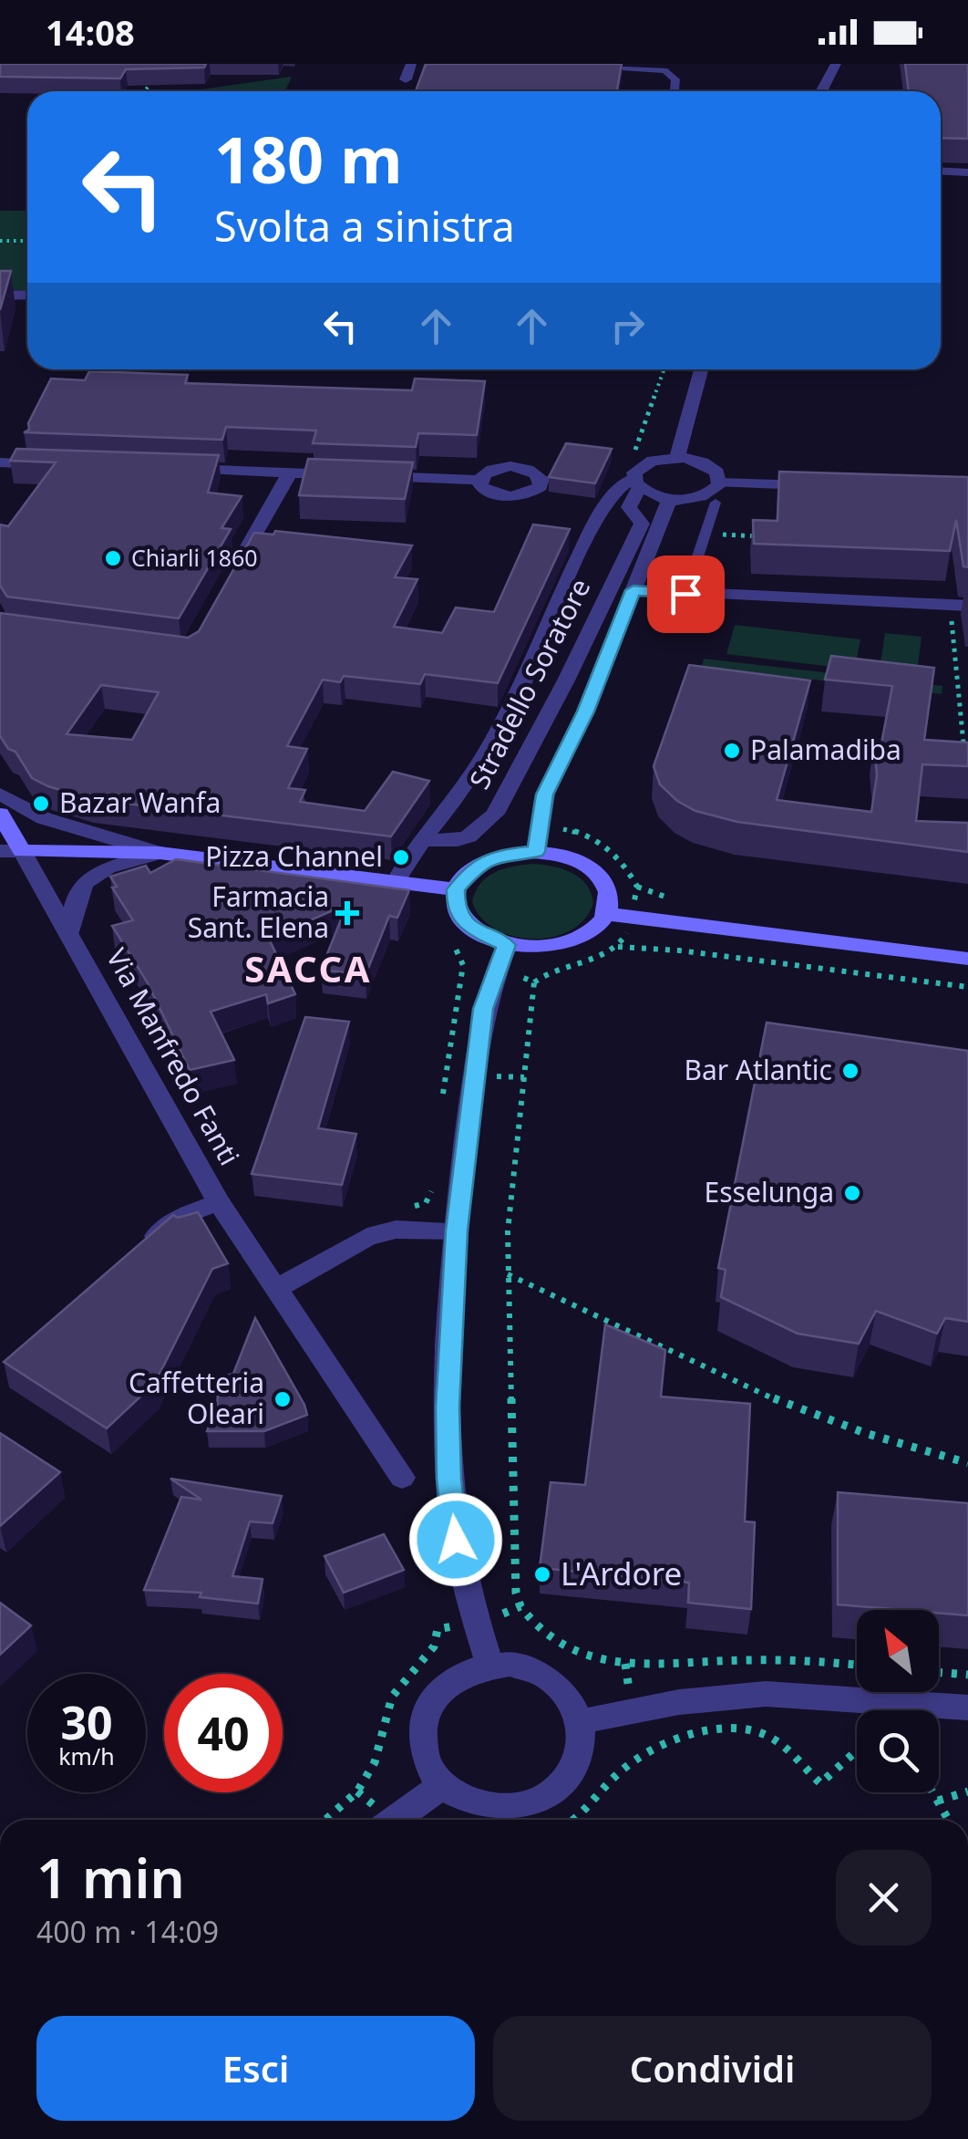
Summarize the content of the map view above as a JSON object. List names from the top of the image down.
{
  "streets": {
    "street": ["Stradello Soratore", "Via Manfredo Fanti"]
  },
  "districts": ["SACCA"],
  "places": {
    "other": [
      "Chiarli 1860",
      "Palamadiba",
      "Bazar Wanfa",
      "Pizza Channel",
      "Bar Atlantic",
      "Esselunga",
      "Caffetteria Oleari",
      "L'Ardore"
    ],
    "health": ["Farmacia Sant. Elena"]
  },
  "north": "top left",
  "page": {
    "status": "14:08",
    "turn": ["180 m", "Svolta a sinistra"],
    "speed": "30 km/h",
    "limit": "40",
    "heading": ["1 min", "400 m · 14:09"],
    "buttons": ["Esci", "Condividi"]
  }
}
